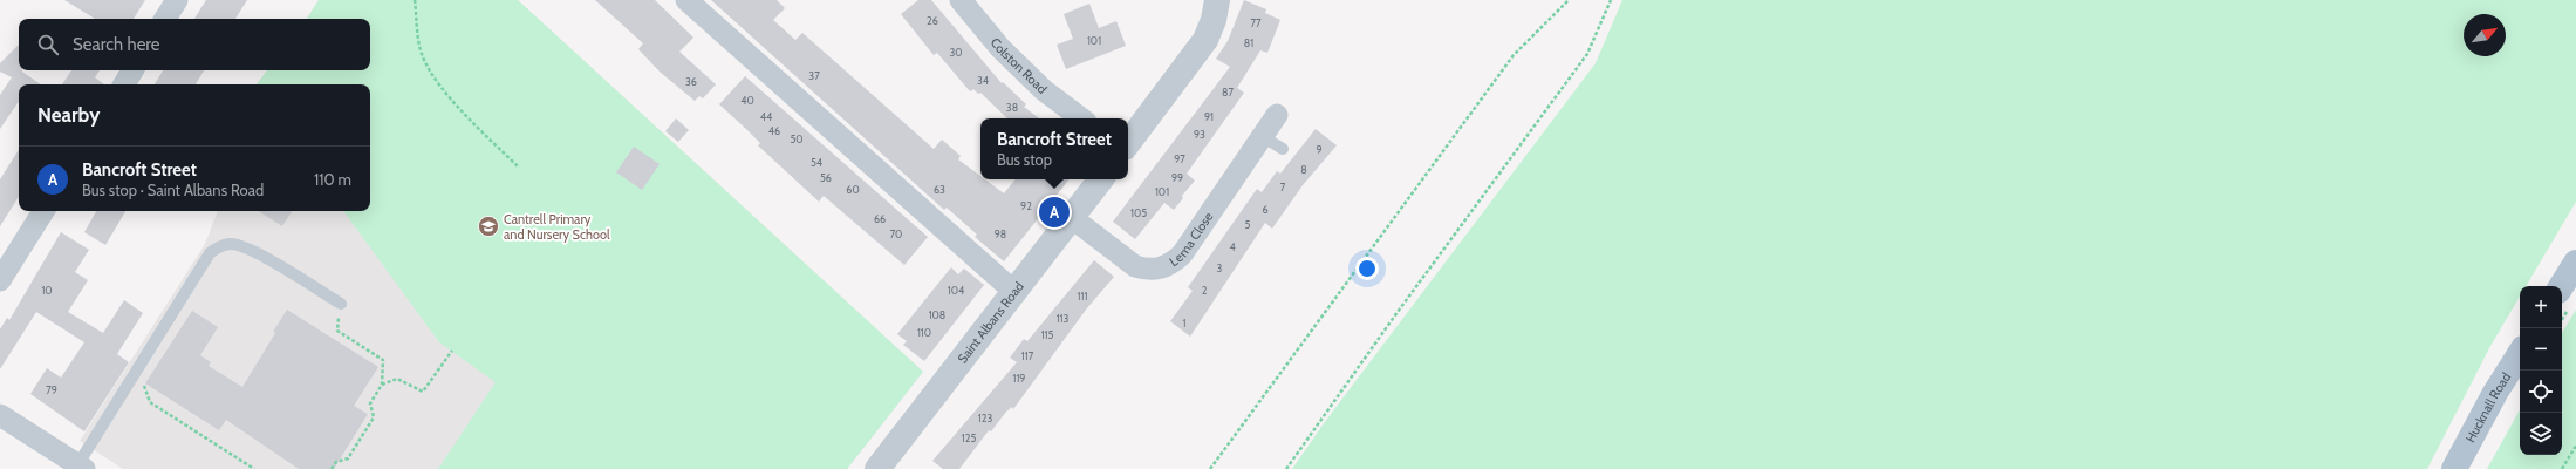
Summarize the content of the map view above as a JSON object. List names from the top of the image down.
{
  "streets": {
    "main road": ["Hucknall Road"],
    "street": ["Colston Road", "Lema Close", "Saint Albans Road"]
  },
  "crossings": [
    ["Lema Close", "Saint Albans Road"]
  ],
  "places": {
    "school or university": ["Cantrell Primary and Nursery School"]
  },
  "house_numbers": [
    "26",
    "77",
    "101",
    "81",
    "30",
    "37",
    "34",
    "36",
    "87",
    "40",
    "38",
    "44",
    "91",
    "46",
    "93",
    "50",
    "9",
    "97",
    "54",
    "8",
    "56",
    "99",
    "7",
    "60",
    "63",
    "101",
    "92",
    "6",
    "105",
    "66",
    "5",
    "70",
    "98",
    "4",
    "3",
    "10",
    "104",
    "2",
    "111",
    "108",
    "113",
    "1",
    "110",
    "115",
    "117",
    "119",
    "79",
    "123",
    "125"
  ],
  "north": "top right",
  "page": {
    "search": "Search here",
    "heading": "Nearby",
    "popup": ["Bancroft Street", "Bus stop"],
    "list": [
      {
        "mark": "A",
        "name": "Bancroft Street",
        "note": "Bus stop · Saint Albans Road",
        "value": "110 m"
      }
    ],
    "pins": "A",
    "map_buttons": ["+", "−"]
  }
}
